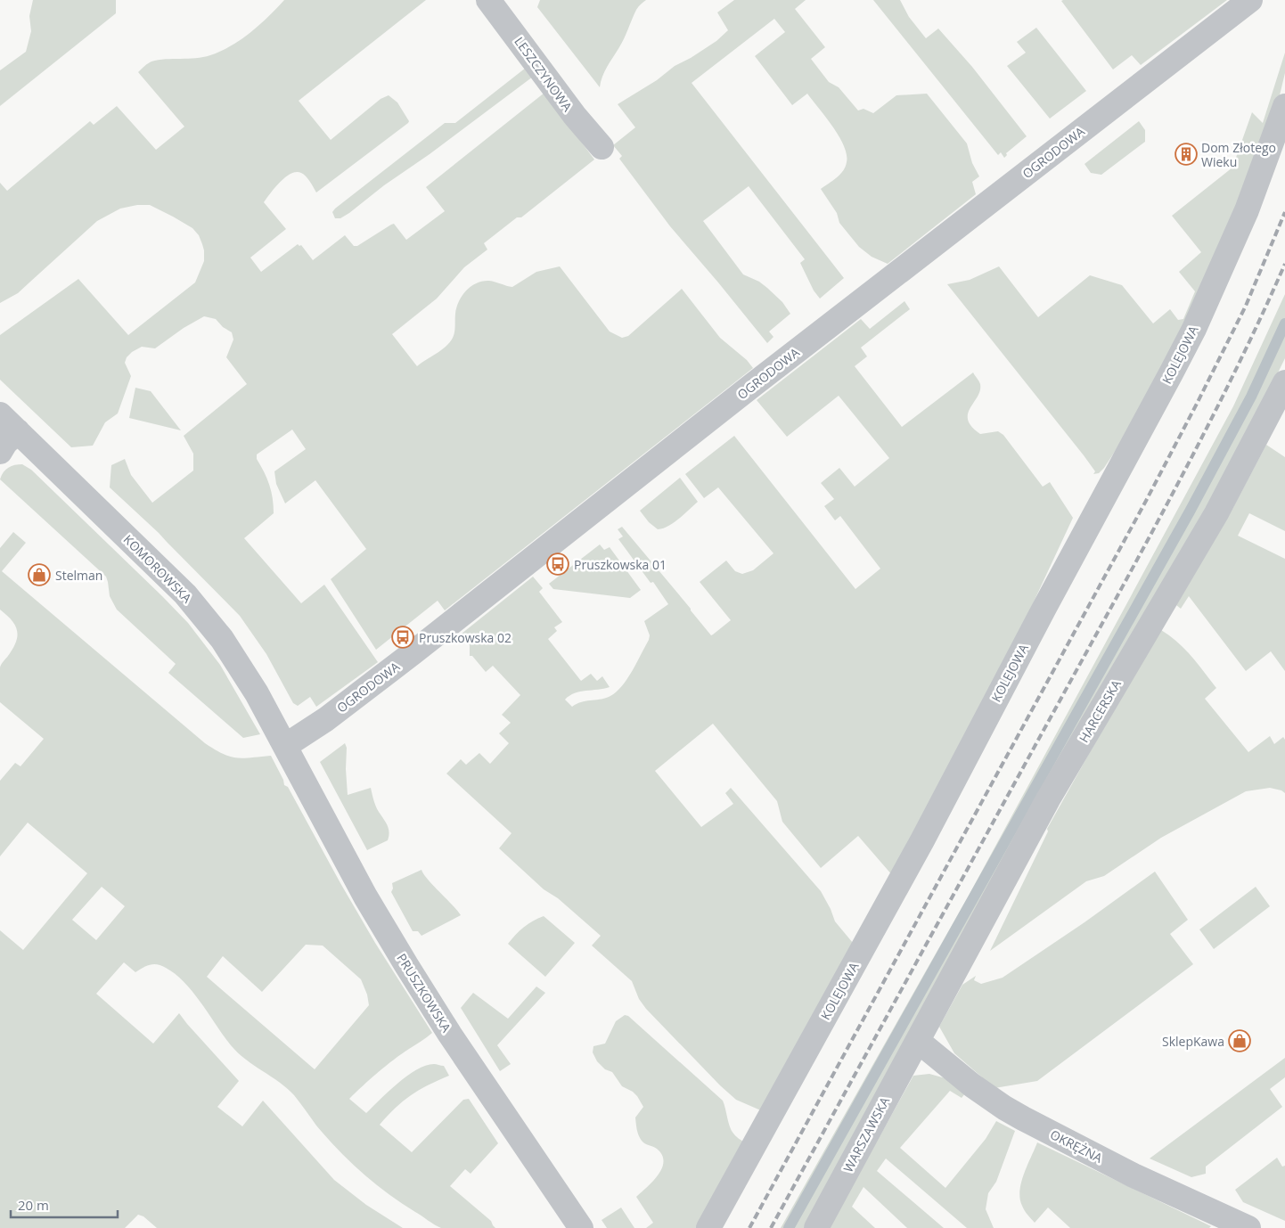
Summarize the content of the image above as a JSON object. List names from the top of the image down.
{
  "streets": {
    "street": [
      "LESZCZYNOWA",
      "OGRODOWA",
      "KOLEJOWA",
      "KOMOROWSKA",
      "HARCERSKA",
      "PRUSZKOWSKA",
      "WARSZAWSKA",
      "OKRĘŻNA"
    ]
  },
  "crossings": [
    ["OGRODOWA", "KOMOROWSKA"],
    ["OGRODOWA", "PRUSZKOWSKA"],
    ["KOMOROWSKA", "PRUSZKOWSKA"],
    ["HARCERSKA", "WARSZAWSKA"],
    ["HARCERSKA", "OKRĘŻNA"],
    ["WARSZAWSKA", "OKRĘŻNA"]
  ],
  "places": {
    "building": ["Dom Złotego Wieku"],
    "bus stop": ["Pruszkowska 01", "Pruszkowska 02"],
    "shop": ["Stelman", "SklepKawa"]
  },
  "scale_bar": "20 m"
}
